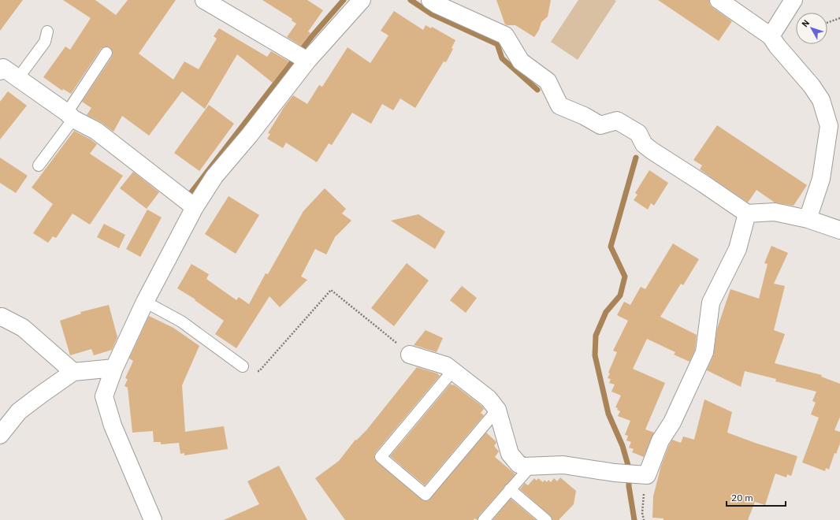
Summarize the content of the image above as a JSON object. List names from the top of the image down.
{
  "scale_bar": "20 m",
  "north": "top left"
}
